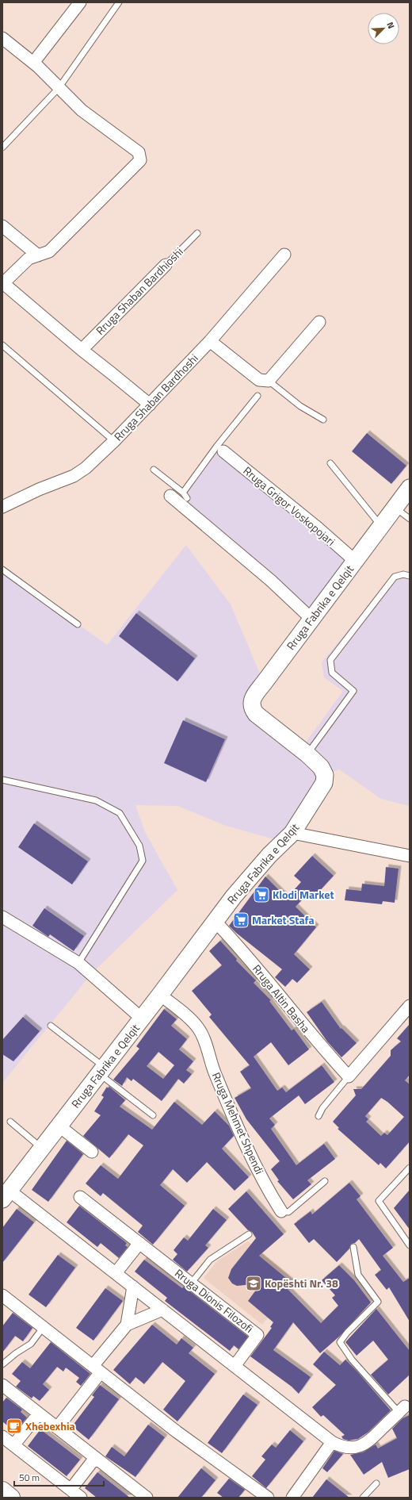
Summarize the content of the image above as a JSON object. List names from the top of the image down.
{
  "streets": {
    "street": [
      "Rruga Shaban Bardhioshi",
      "Rruga Shaban Bardhoshi",
      "Rruga Grigor Voskopojari",
      "Rruga Fabrika e Qelqit",
      "Rruga Altin Basha",
      "Rruga Mehmet Shpendi",
      "Rruga Dionis Filozofi"
    ]
  },
  "crossings": [
    ["Rruga Grigor Voskopojari", "Rruga Fabrika e Qelqit"],
    ["Rruga Fabrika e Qelqit", "Rruga Altin Basha"],
    ["Rruga Fabrika e Qelqit", "Rruga Mehmet Shpendi"]
  ],
  "places": {
    "supermarket": ["Klodi Market", "Market Stafa"],
    "school or university": ["Kopështi Nr. 38"],
    "cafe": ["Xhebexhia"]
  },
  "scale_bar": "50 m",
  "north": "top right"
}
